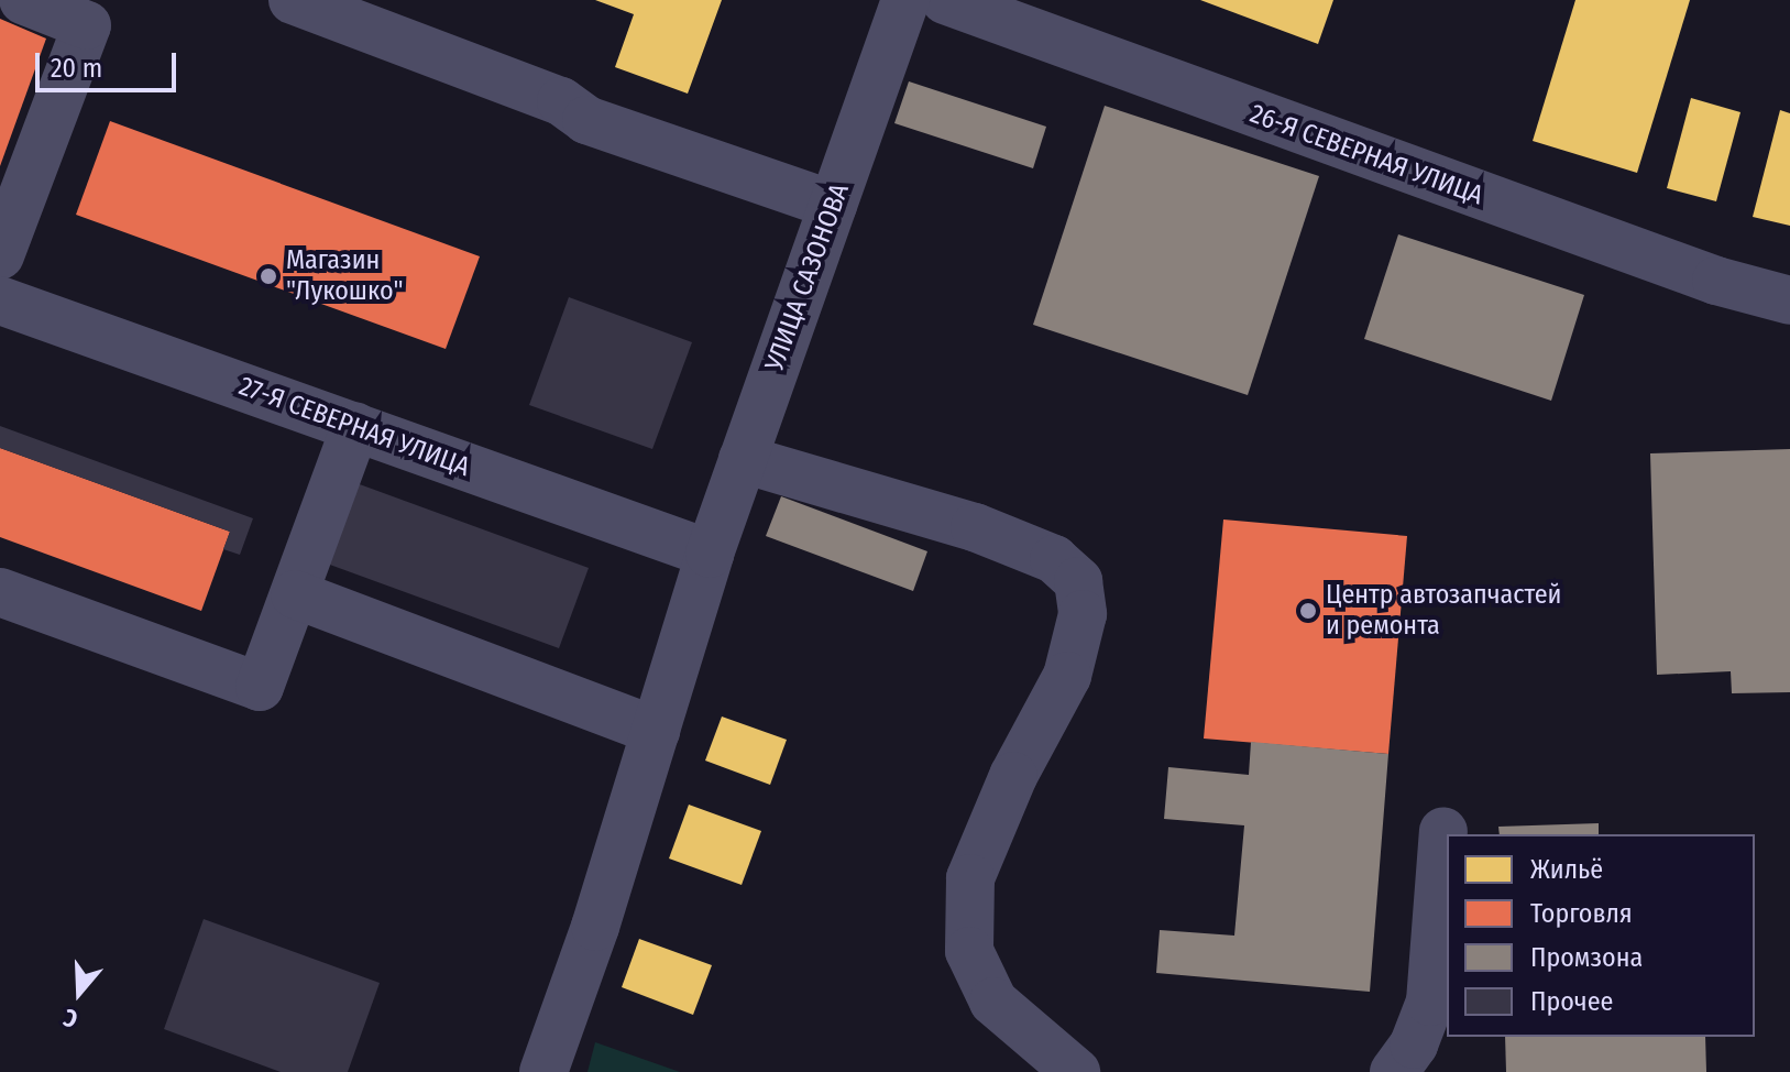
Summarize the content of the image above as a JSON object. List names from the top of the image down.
{
  "streets": {
    "street": ["26-Я СЕВЕРНАЯ УЛИЦА", "УЛИЦА САЗОНОВА", "27-Я СЕВЕРНАЯ УЛИЦА"]
  },
  "crossings": [
    ["УЛИЦА САЗОНОВА", "27-Я СЕВЕРНАЯ УЛИЦА"]
  ],
  "places": ["Магазин \"Лукошко\"", "Центр автозапчастей и ремонта"],
  "legend": [
    "Жильё",
    "Торговля",
    "Промзона",
    "Прочее"
  ],
  "scale_bar": "20 m",
  "north": "bottom"
}
